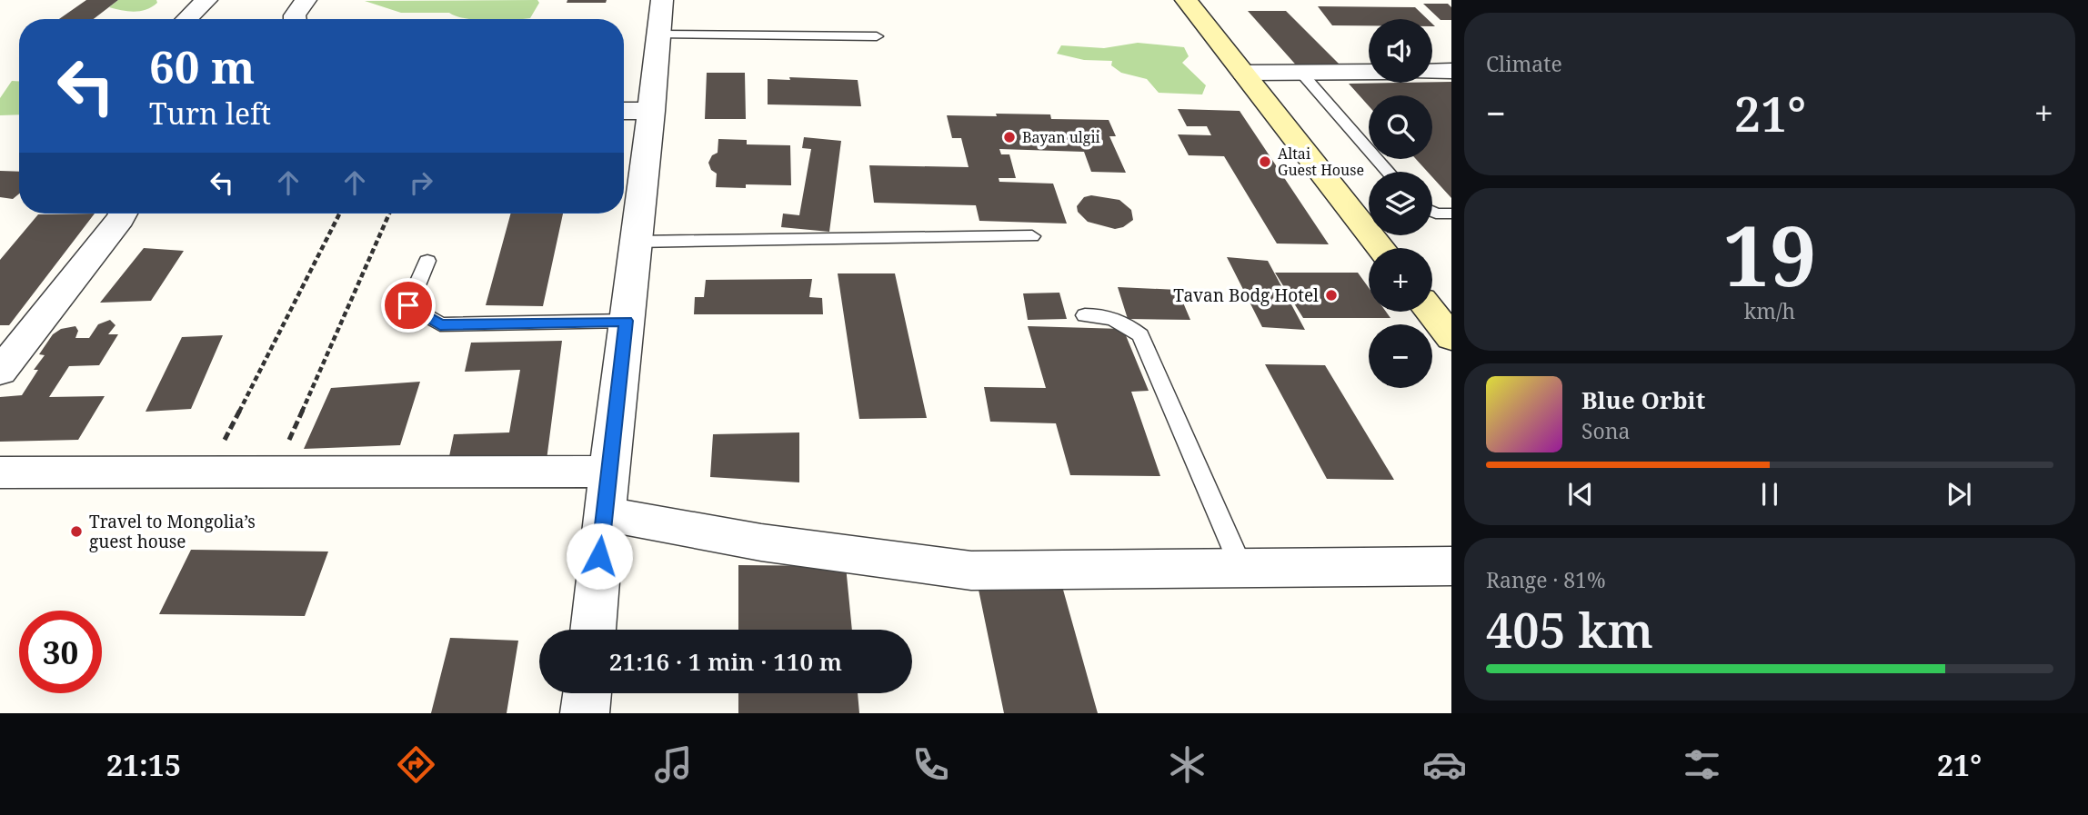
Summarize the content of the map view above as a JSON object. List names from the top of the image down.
{
  "places": [
    "Bayan ulgii",
    "Altai Guest House",
    "Tavan Bodg Hotel",
    "Travel to Mongolia’s guest house"
  ],
  "page": {
    "tile": [
      "Climate",
      ["19", "km/h"],
      ["Range · 81%", "405 km"]
    ],
    "map_buttons": ["+", "−"],
    "turn": ["60 m", "Turn left"],
    "heat": ["−", "21°", "+"],
    "song": ["Blue Orbit", "Sona"],
    "limit": "30",
    "trip": "21:16 · 1 min · 110 m",
    "tabs": ["21:15", "21°"]
  }
}
